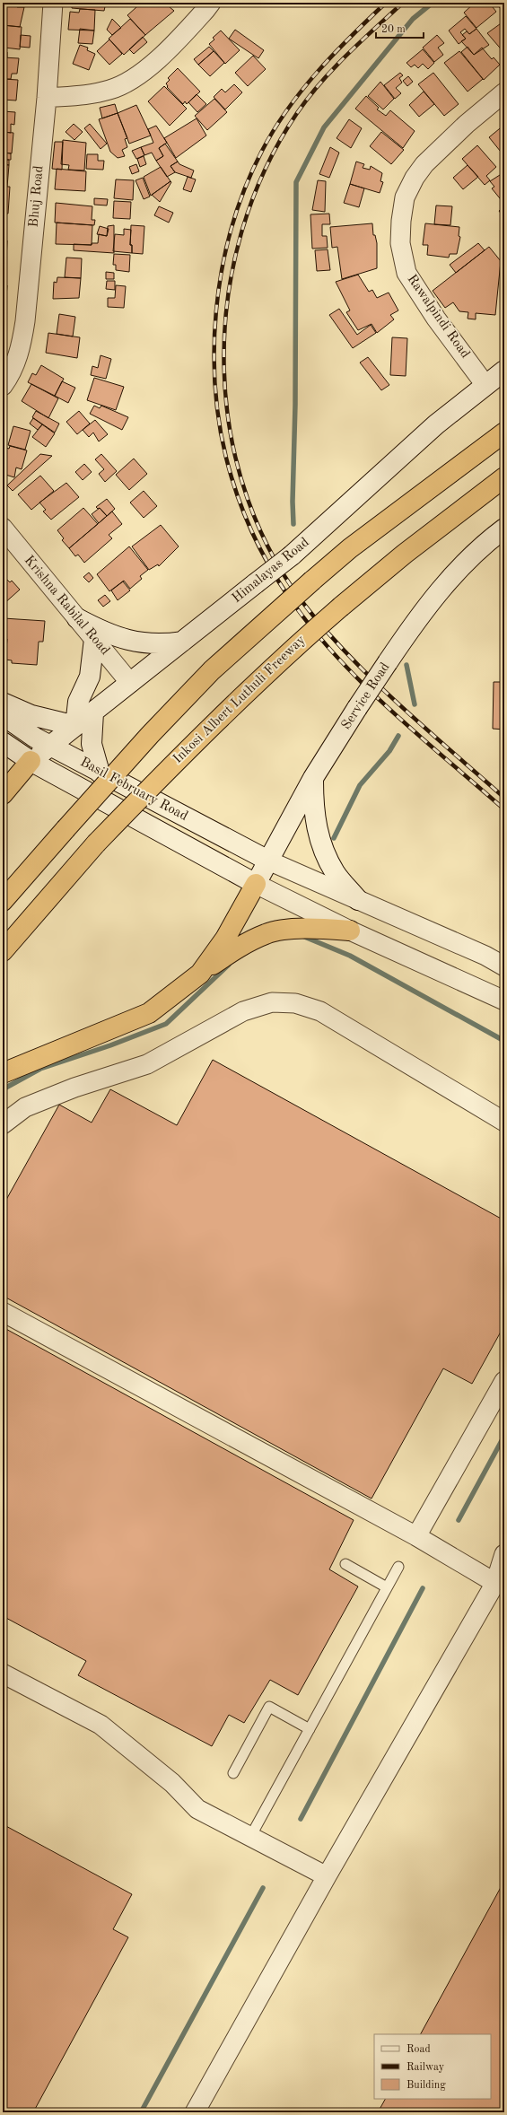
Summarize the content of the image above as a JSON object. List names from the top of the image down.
{
  "streets": {
    "highway": ["Inkosi Albert Luthuli Freeway"],
    "street": [
      "Bhuj Road",
      "Rawalpindi Road",
      "Himalayas Road",
      "Krishna Rabilal Road",
      "Service Road",
      "Basil February Road"
    ]
  },
  "crossings": [
    ["Rawalpindi Road", "Himalayas Road"],
    ["Himalayas Road", "Krishna Rabilal Road"],
    ["Himalayas Road", "Basil February Road"],
    ["Service Road", "Basil February Road"]
  ],
  "legend": ["Road", "Railway", "Building"],
  "scale_bar": "20 m"
}
